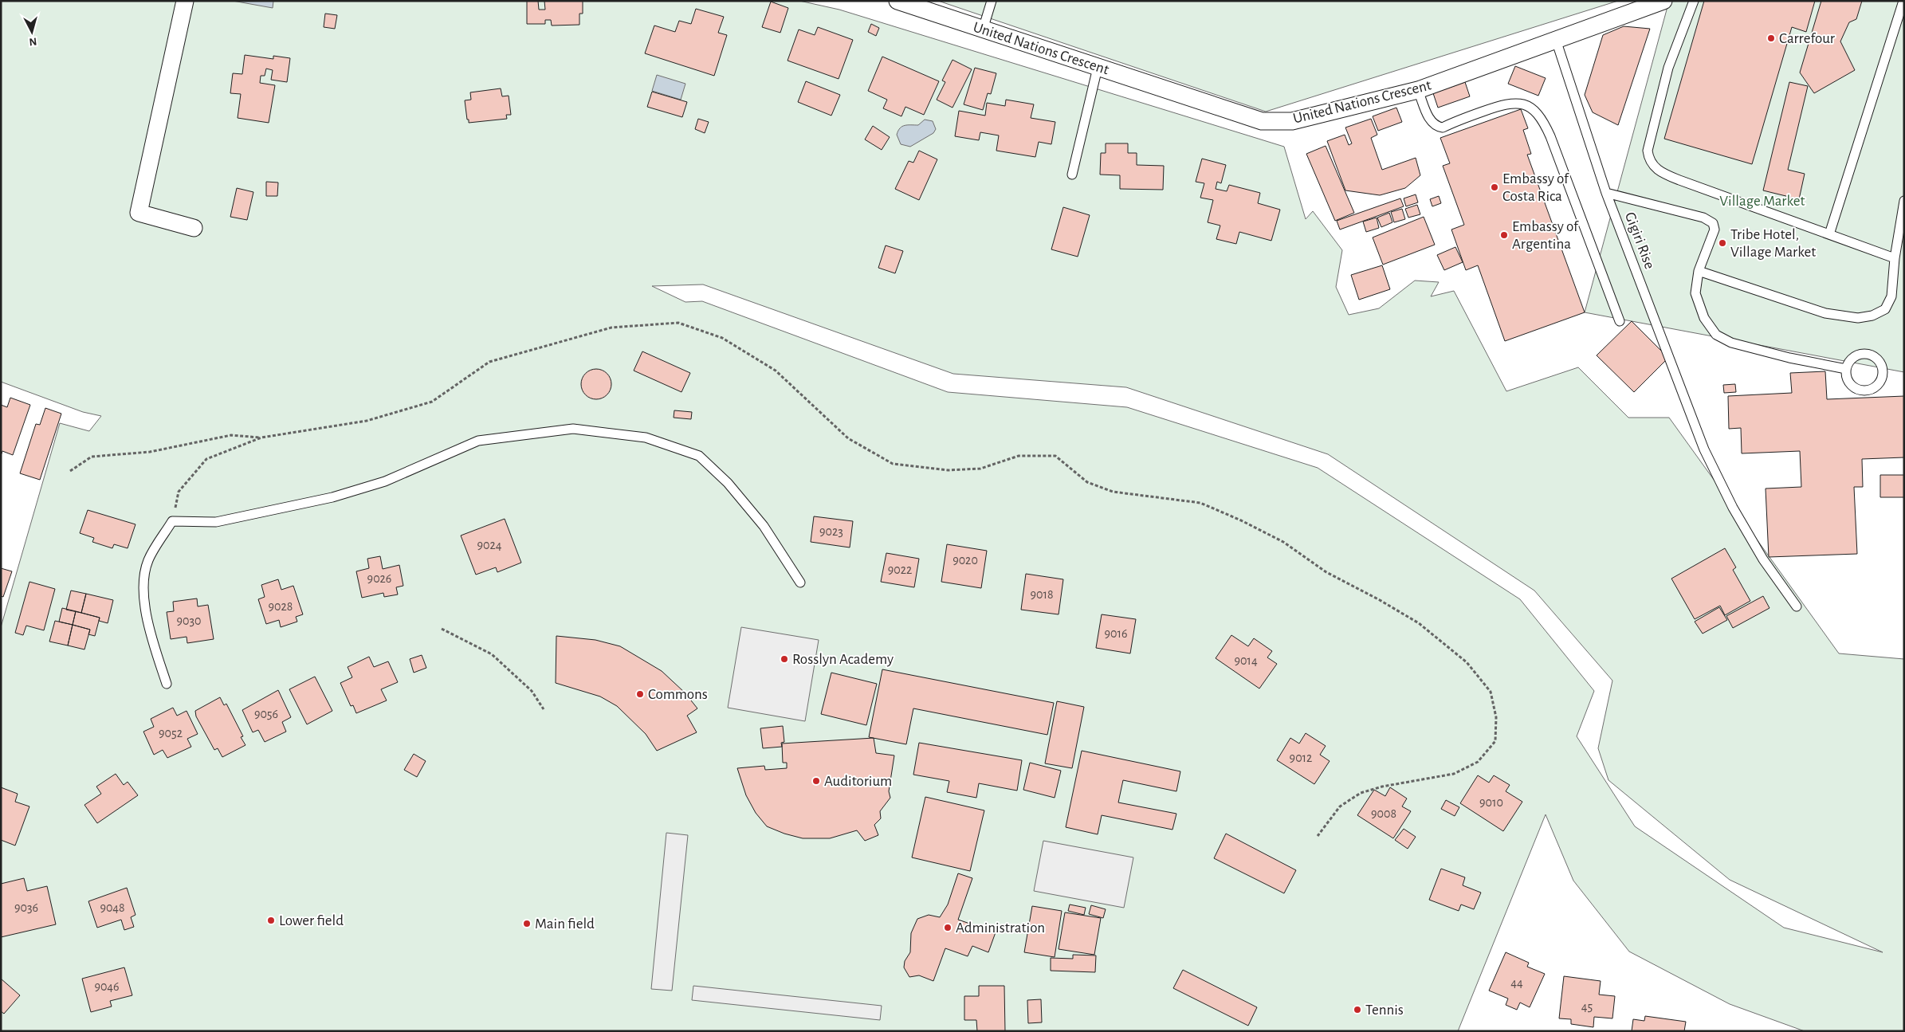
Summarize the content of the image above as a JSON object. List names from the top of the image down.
{
  "streets": {
    "street": ["United Nations Crescent"],
    "lane": ["Gigiri Rise"]
  },
  "crossings": [
    ["United Nations Crescent", "Gigiri Rise"]
  ],
  "parks": ["Village Market"],
  "places": [
    "Carrefour",
    "Embassy of Costa Rica",
    "Embassy of Argentina",
    "Tribe Hotel, Village Market",
    "Rosslyn Academy",
    "Commons",
    "Auditorium",
    "Lower field",
    "Main field",
    "Administration",
    "Tennis"
  ],
  "house_numbers": [
    "9023",
    "9024",
    "9020",
    "9022",
    "9026",
    "9018",
    "9028",
    "9030",
    "9016",
    "9014",
    "9056",
    "9052",
    "9012",
    "9010",
    "9008",
    "9036",
    "9048",
    "44",
    "9046",
    "45"
  ],
  "north": "bottom"
}
